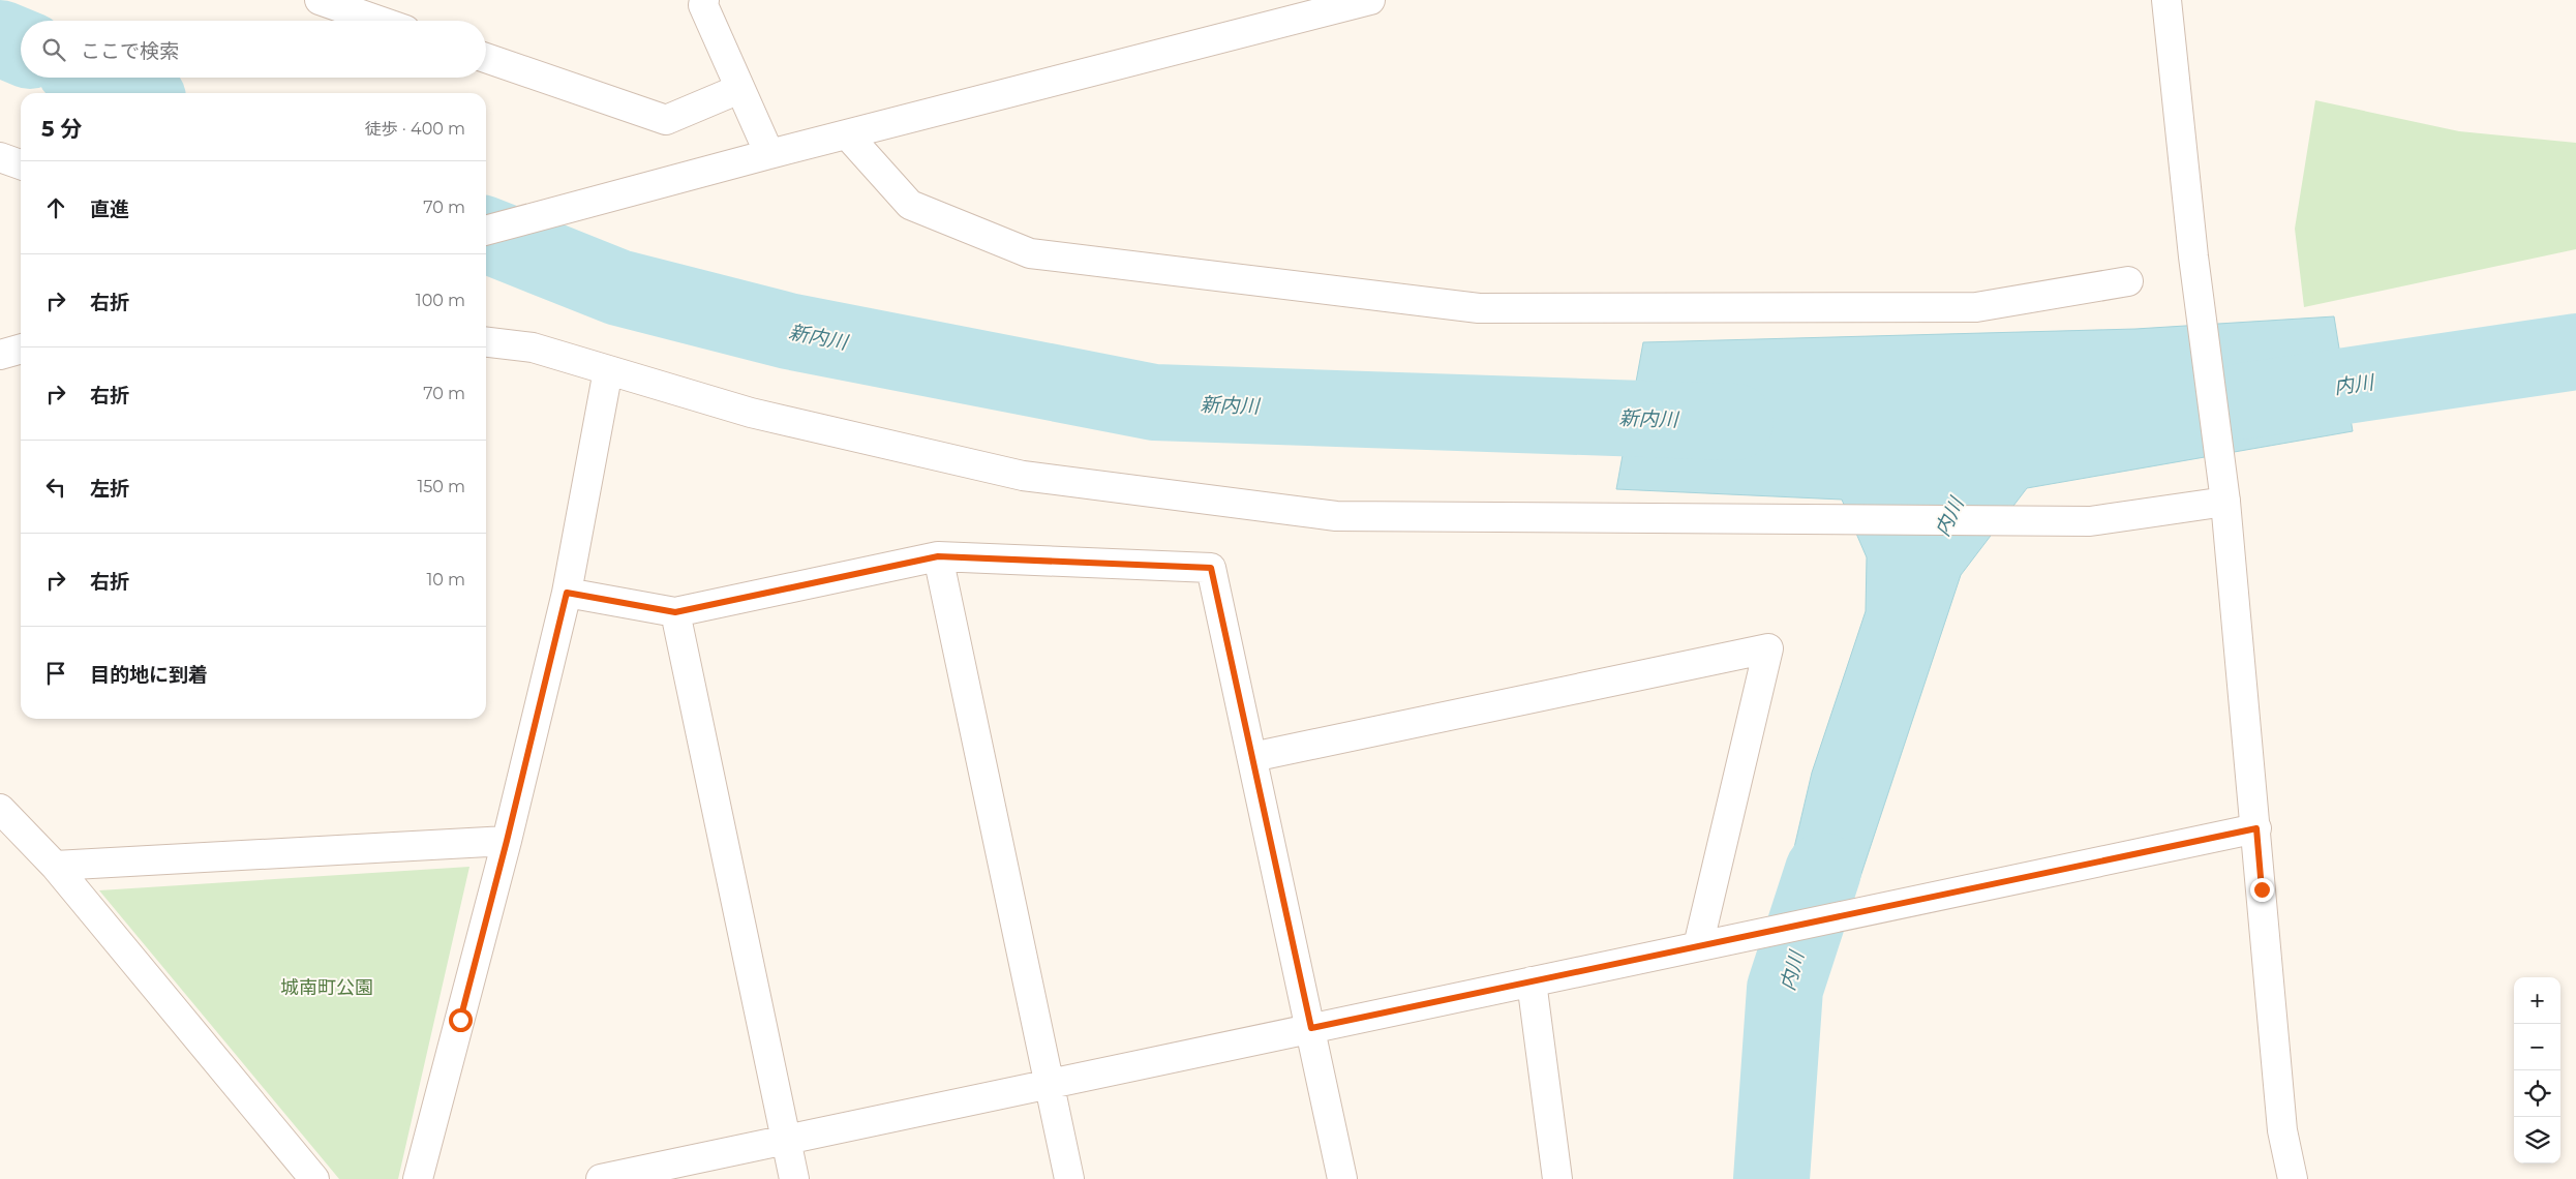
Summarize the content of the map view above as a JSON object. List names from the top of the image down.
{
  "water": ["新内川", "内川"],
  "parks": ["城南町公園"],
  "page": {
    "search": "ここで検索",
    "heading": ["5 分", "徒歩 · 400 m"],
    "list": [
      ["直進", "70 m"],
      ["右折", "100 m"],
      ["右折", "70 m"],
      ["左折", "150 m"],
      ["右折", "10 m"],
      "目的地に到着"
    ],
    "map_buttons": ["+", "−"]
  }
}
